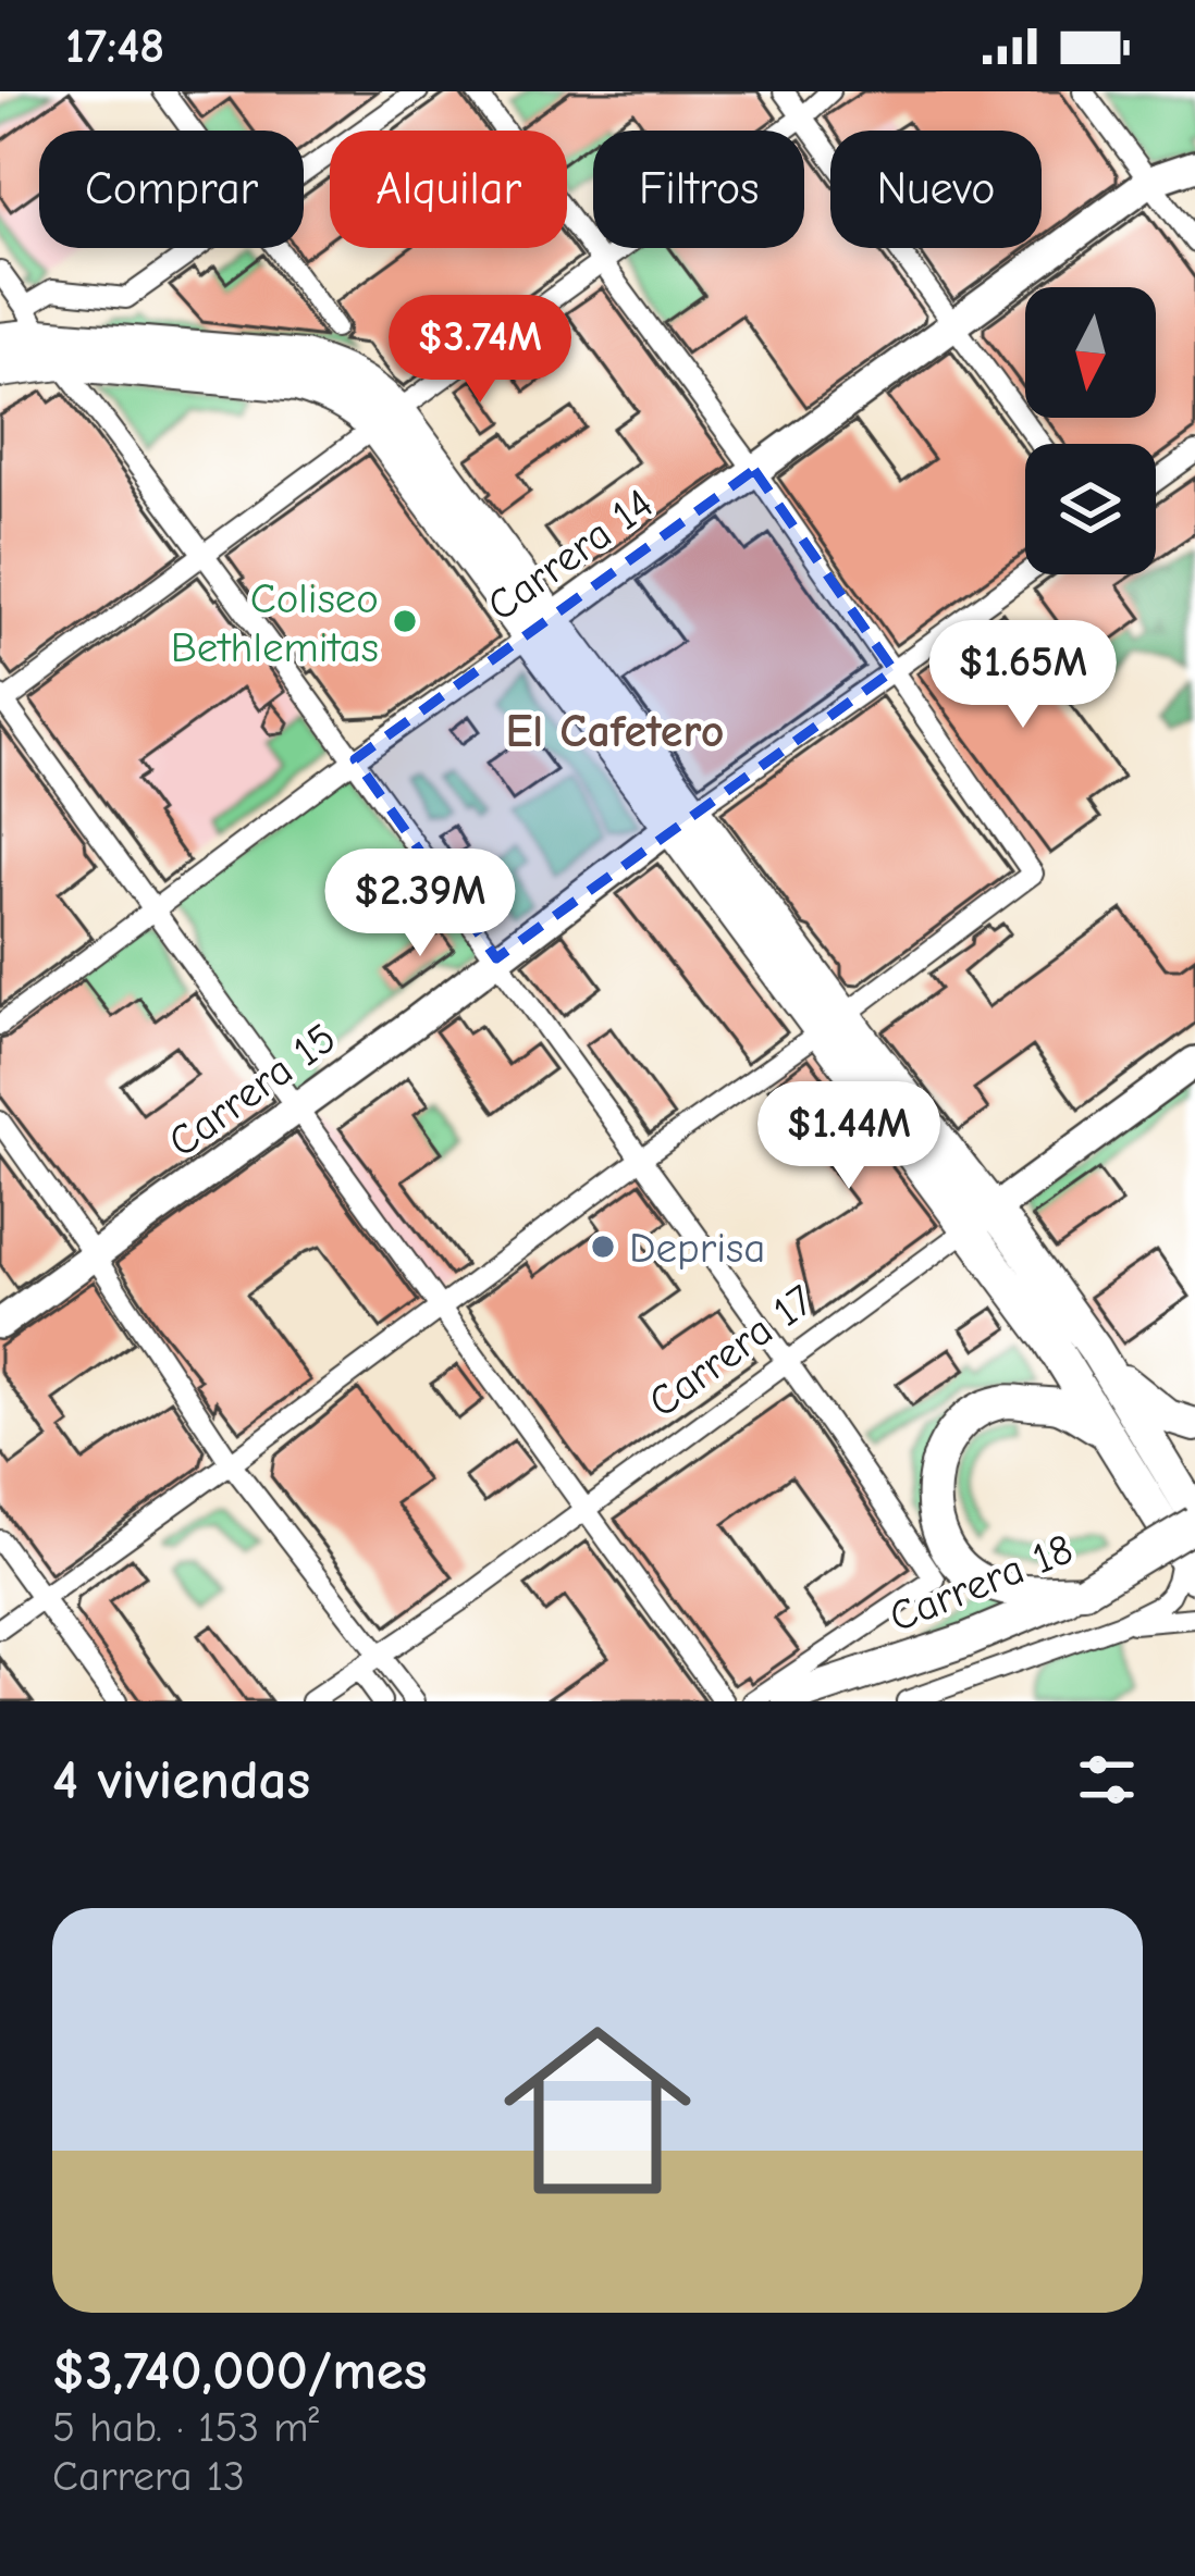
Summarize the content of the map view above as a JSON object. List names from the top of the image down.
{
  "streets": {
    "main road": ["Carrera 18"],
    "street": ["Carrera 14", "Carrera 15", "Carrera 17"]
  },
  "crossings": [
    ["Carrera 17", "Carrera 18"]
  ],
  "districts": ["El Cafetero"],
  "places": ["Coliseo Bethlemitas", "Deprisa"],
  "north": "bottom",
  "page": {
    "status": "17:48",
    "chip": [
      "Comprar",
      "Alquilar",
      "Filtros",
      "Nuevo"
    ],
    "price": [
      "$3.74M",
      "$1.65M",
      "$2.39M",
      "$1.44M"
    ],
    "heading": "4 viviendas",
    "list": [
      {
        "name": "$3,740,000/mes",
        "note": "5 hab. · 153 m² · Carrera 13"
      }
    ]
  }
}
